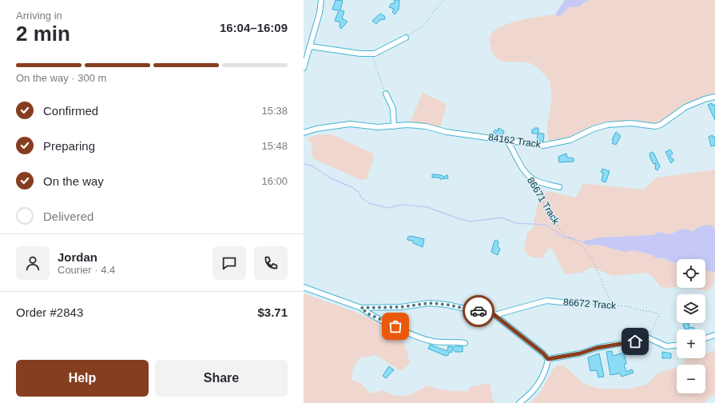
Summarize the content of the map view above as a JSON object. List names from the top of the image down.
{
  "streets": {
    "street": ["84162 Track", "86671 Track", "86672 Track"]
  },
  "crossings": [
    ["84162 Track", "86671 Track"],
    ["86671 Track", "86672 Track"]
  ],
  "page": {
    "heading": ["2 min", "Arriving in", "16:04–16:09"],
    "panel": [
      "Jordan",
      "Courier · 4.4",
      "Order #2843",
      "$3.71"
    ],
    "bar": "On the way · 300 m",
    "list": [
      ["Confirmed", "15:38"],
      ["Preparing", "15:48"],
      ["On the way", "16:00"],
      "Delivered"
    ],
    "map_buttons": ["+", "−"],
    "buttons": ["Help", "Share"]
  }
}
